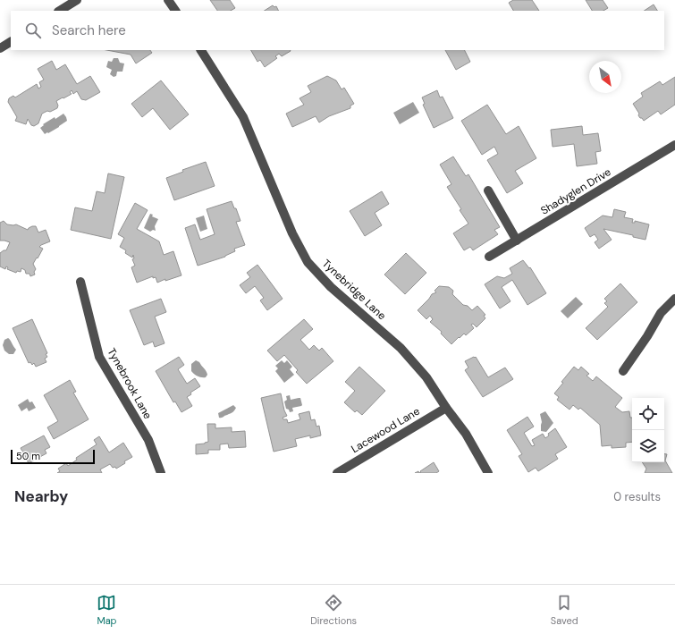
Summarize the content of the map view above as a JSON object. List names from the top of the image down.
{
  "streets": {
    "street": [
      "Shadyglen Drive",
      "Tynebridge Lane",
      "Tynebrook Lane",
      "Lacewood Lane"
    ]
  },
  "crossings": [
    ["Tynebridge Lane", "Lacewood Lane"]
  ],
  "scale_bar": "50 m",
  "north": "bottom right",
  "page": {
    "search": "Search here",
    "scale": "50 m",
    "heading": ["Nearby", "0 results"],
    "nav": ["Map", "Directions", "Saved"]
  }
}
